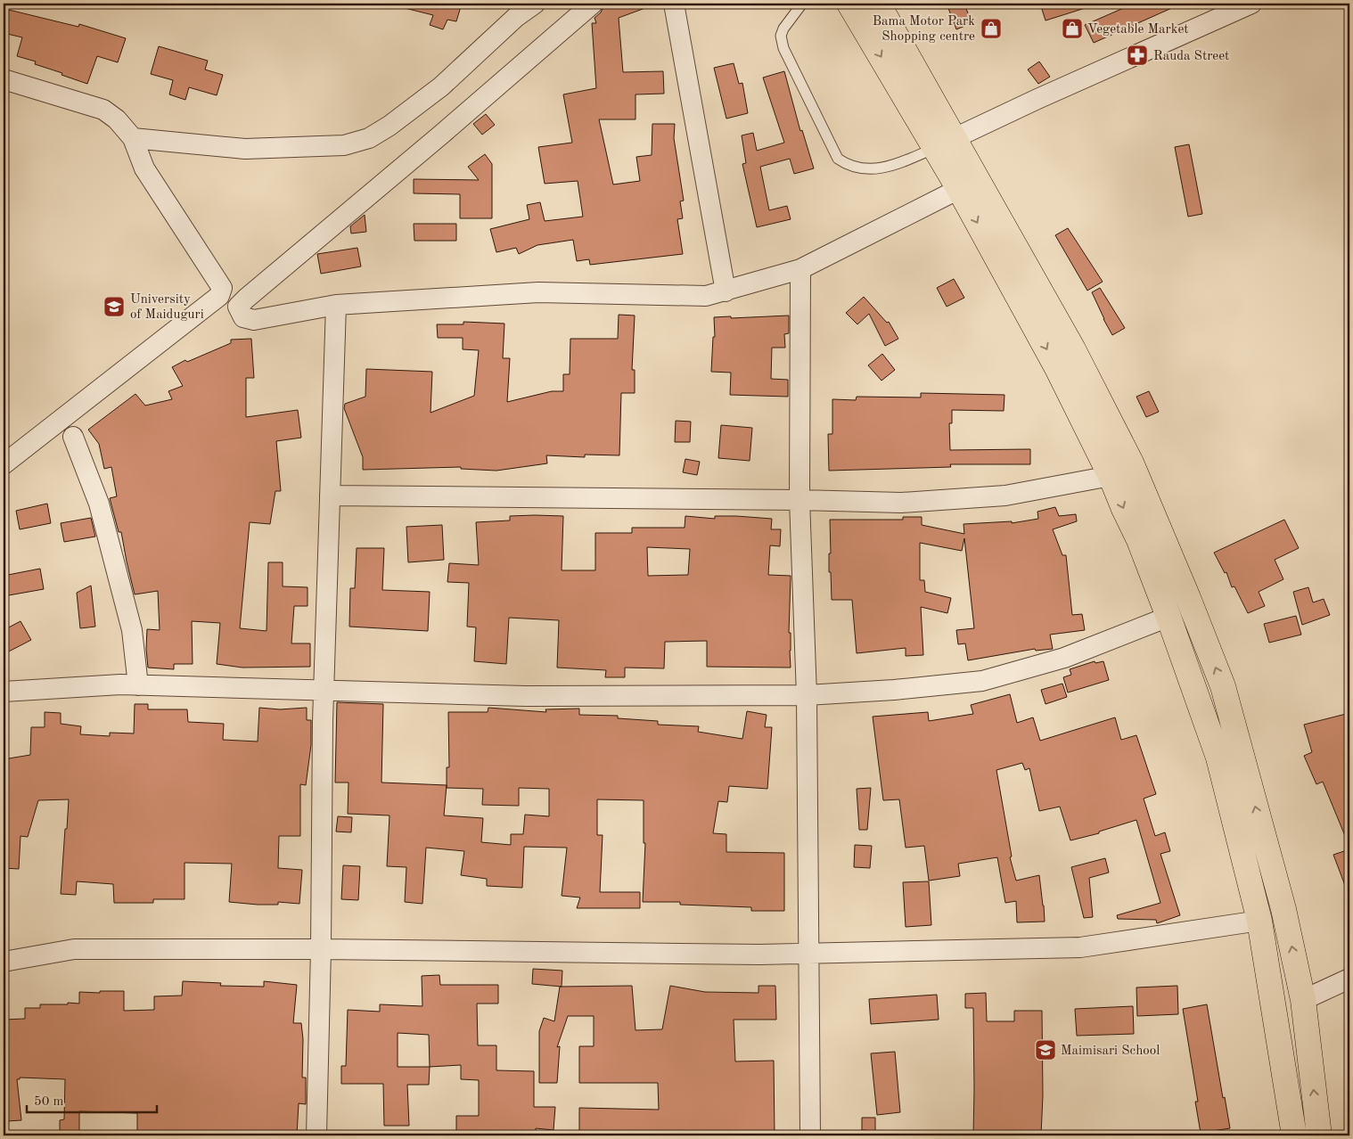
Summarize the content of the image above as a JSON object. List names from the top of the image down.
{
  "places": {
    "shop": ["Bama Motor Park Shopping centre", "Vegetable Market"],
    "pharmacy": ["Rauda Street"],
    "school or university": ["University of Maiduguri", "Maimisari School"]
  },
  "scale_bar": "50 m"
}
